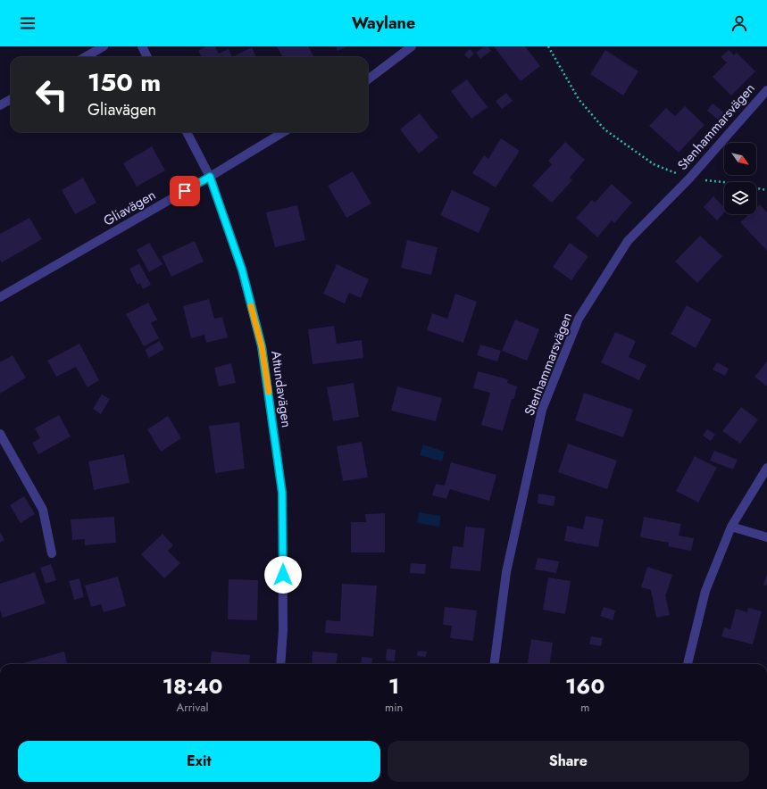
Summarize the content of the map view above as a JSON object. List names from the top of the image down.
{
  "streets": {
    "street": ["Stenhammarsvägen", "Gliavägen", "Attundavägen"]
  },
  "crossings": [
    ["Gliavägen", "Attundavägen"]
  ],
  "north": "bottom right",
  "page": {
    "header": "Waylane",
    "turn": ["150 m", "Gliavägen"],
    "eta": [
      "18:40",
      "Arrival",
      "1",
      "min",
      "160",
      "m"
    ],
    "buttons": ["Exit", "Share"]
  }
}
